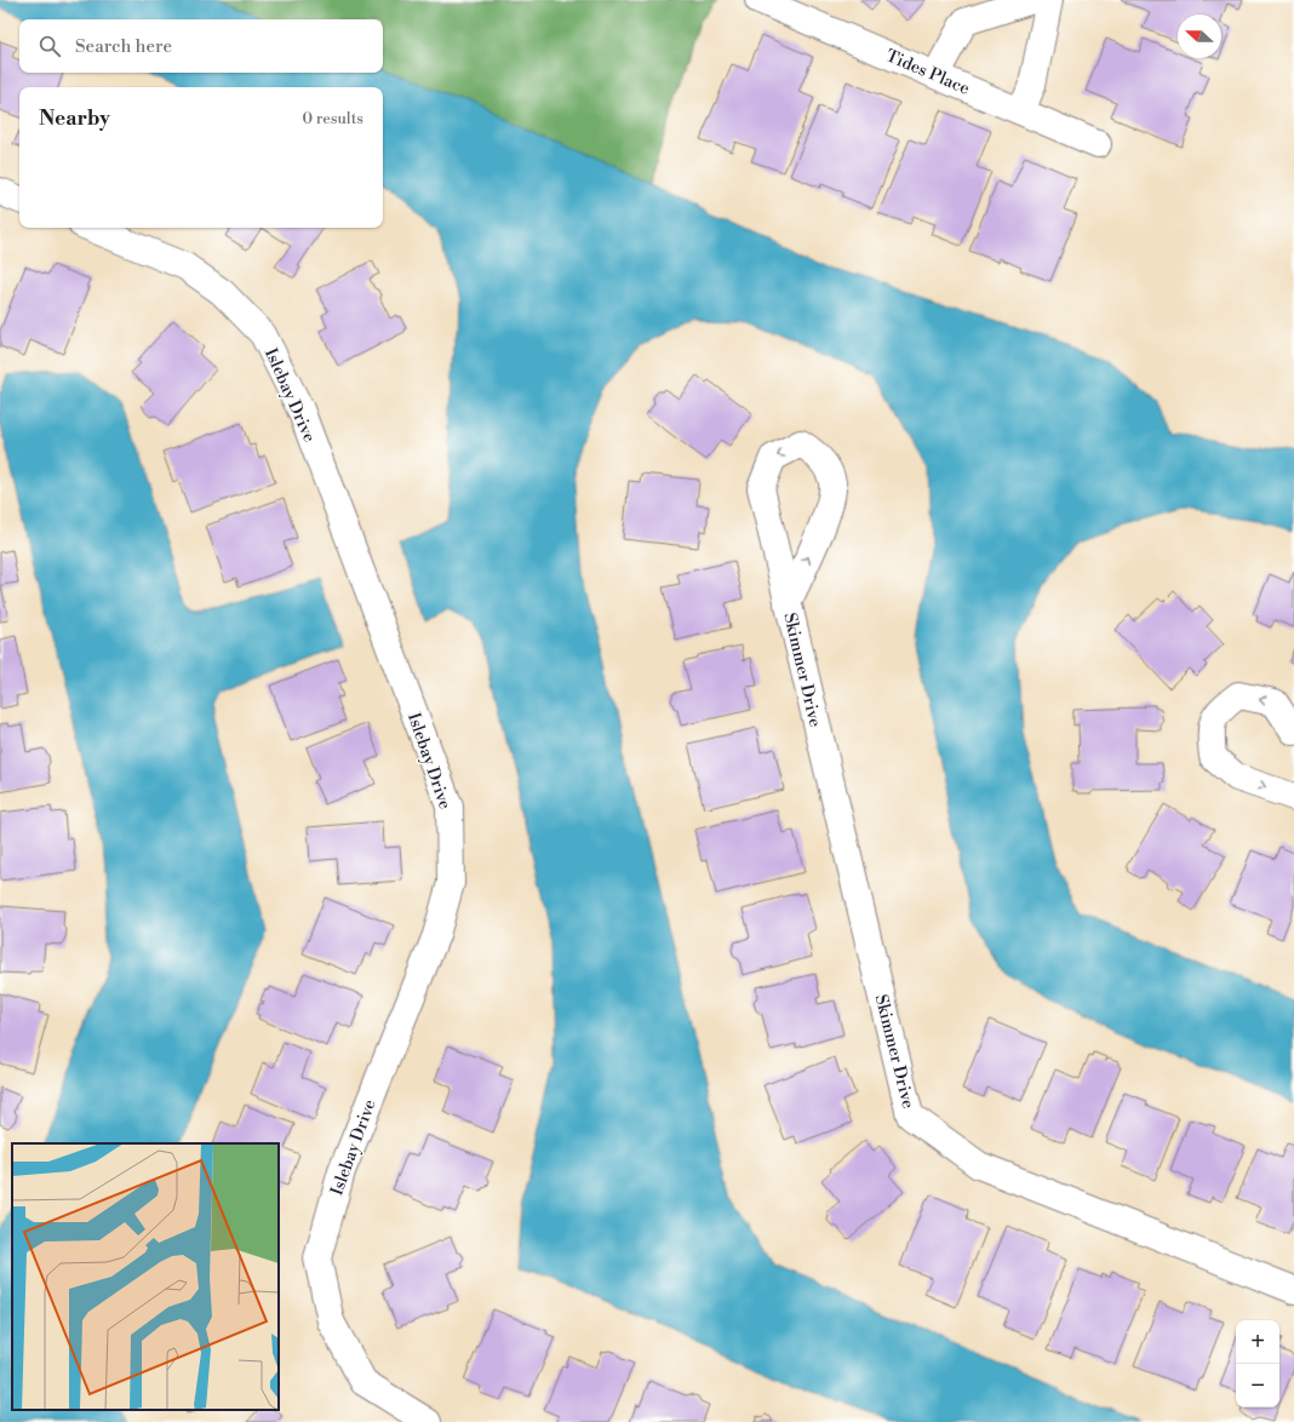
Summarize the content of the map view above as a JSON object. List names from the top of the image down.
{
  "streets": {
    "street": ["Tides Place", "Islebay Drive", "Skimmer Drive"]
  },
  "north": "left",
  "page": {
    "search": "Search here",
    "heading": ["Nearby", "0 results"],
    "map_buttons": ["+", "−"]
  }
}
